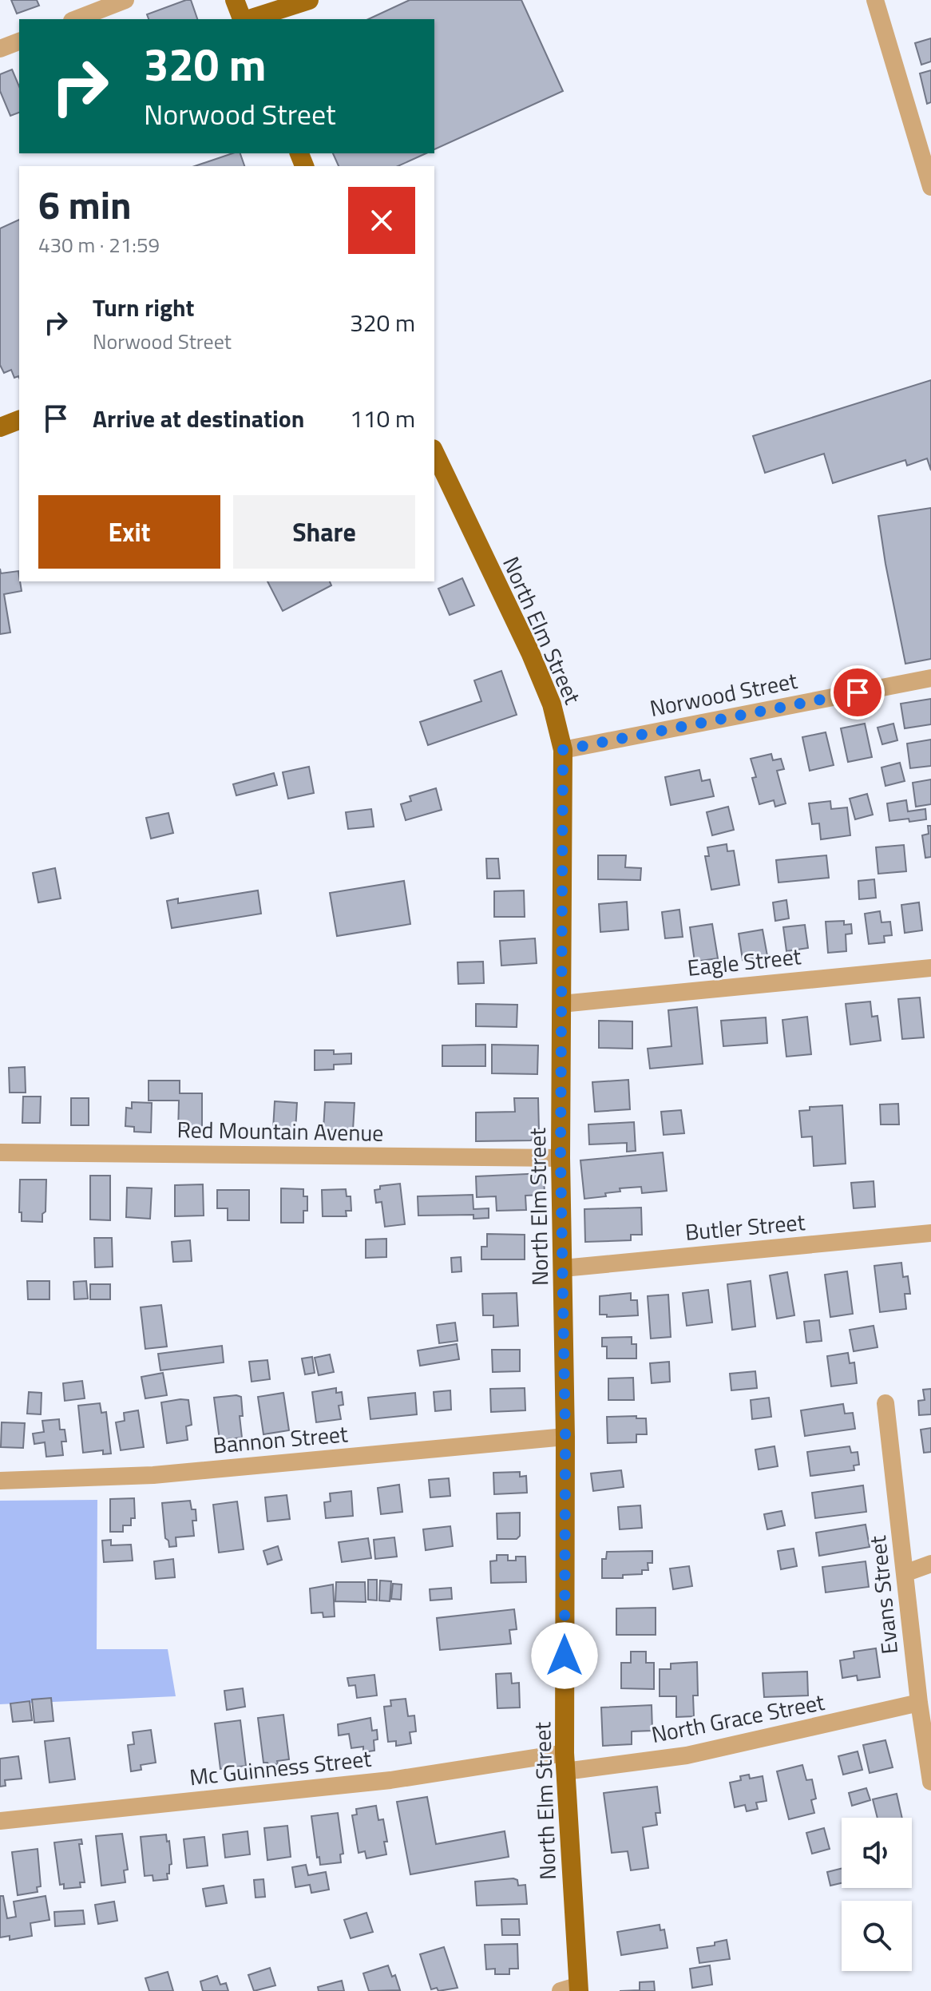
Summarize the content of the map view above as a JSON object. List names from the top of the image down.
{
  "streets": {
    "main road": ["North Elm Street"],
    "street": [
      "Norwood Street",
      "Eagle Street",
      "Red Mountain Avenue",
      "Butler Street",
      "Bannon Street",
      "Evans Street",
      "North Grace Street",
      "Mc Guinness Street"
    ]
  },
  "crossings": [
    ["North Elm Street", "Norwood Street"],
    ["North Elm Street", "Eagle Street"],
    ["North Elm Street", "Red Mountain Avenue"],
    ["North Elm Street", "Butler Street"],
    ["North Elm Street", "Bannon Street"],
    ["North Elm Street", "North Grace Street"],
    ["North Elm Street", "Mc Guinness Street"],
    ["Evans Street", "North Grace Street"],
    ["North Grace Street", "Mc Guinness Street"]
  ],
  "page": {
    "turn": ["320 m", "Norwood Street"],
    "heading": ["6 min", "430 m · 21:59"],
    "list": [
      {
        "name": "Turn right",
        "note": "Norwood Street",
        "value": "320 m"
      },
      {
        "name": "Arrive at destination",
        "value": "110 m"
      }
    ],
    "buttons": ["Exit", "Share"]
  }
}
